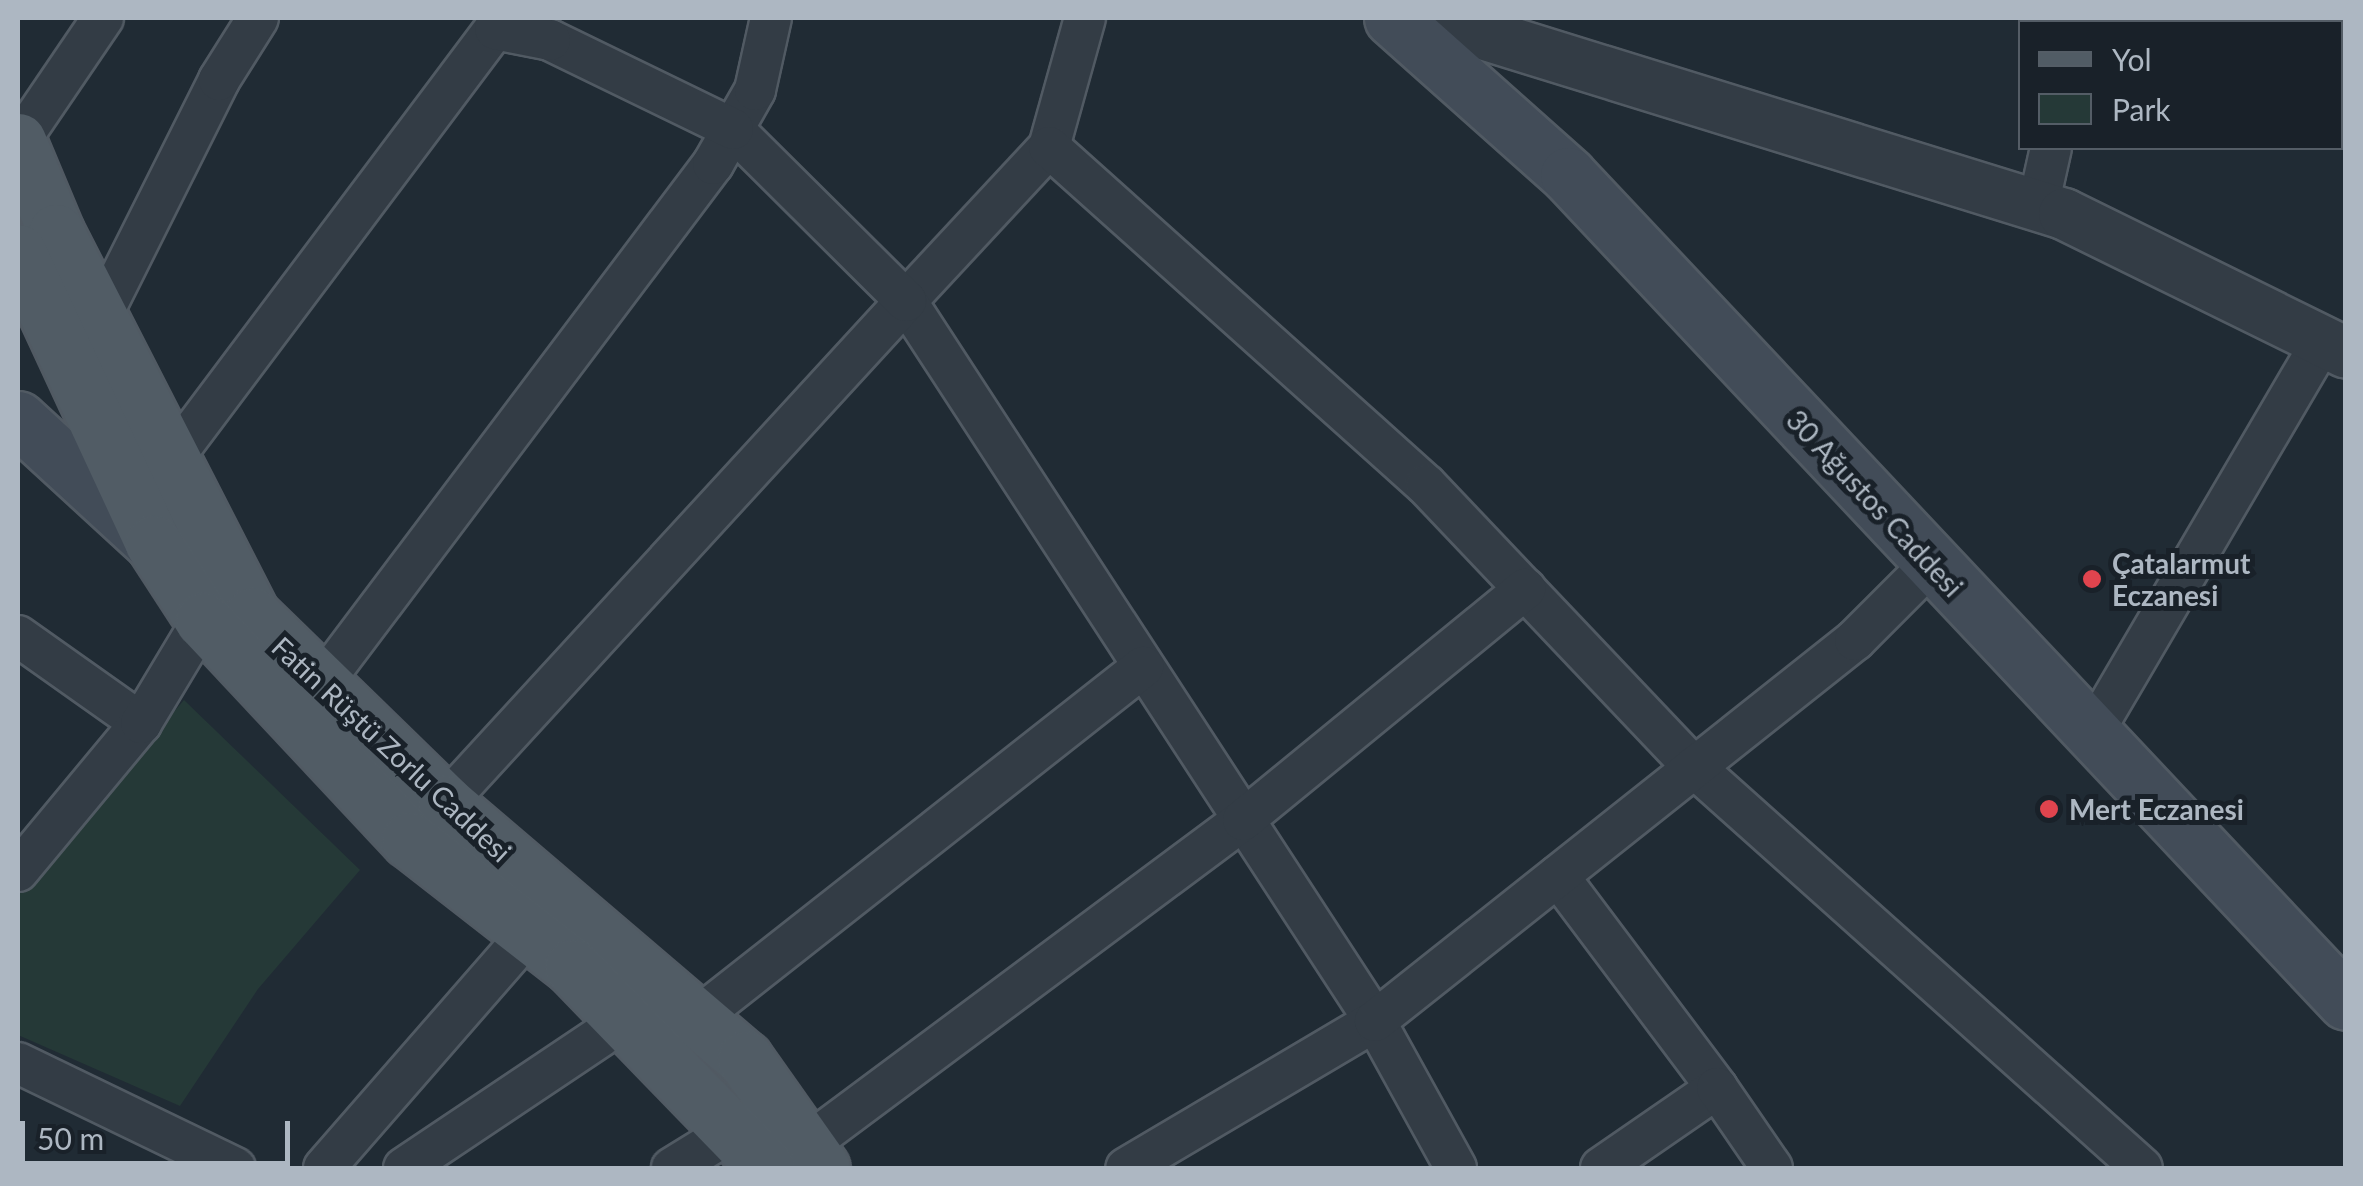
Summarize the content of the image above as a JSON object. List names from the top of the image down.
{
  "streets": {
    "main road": ["30 Ağustos Caddesi", "Fatin Rüştü Zorlu Caddesi"]
  },
  "places": ["Çatalarmut Eczanesi", "Mert Eczanesi"],
  "legend": ["Yol", "Park"],
  "scale_bar": "50 m"
}
